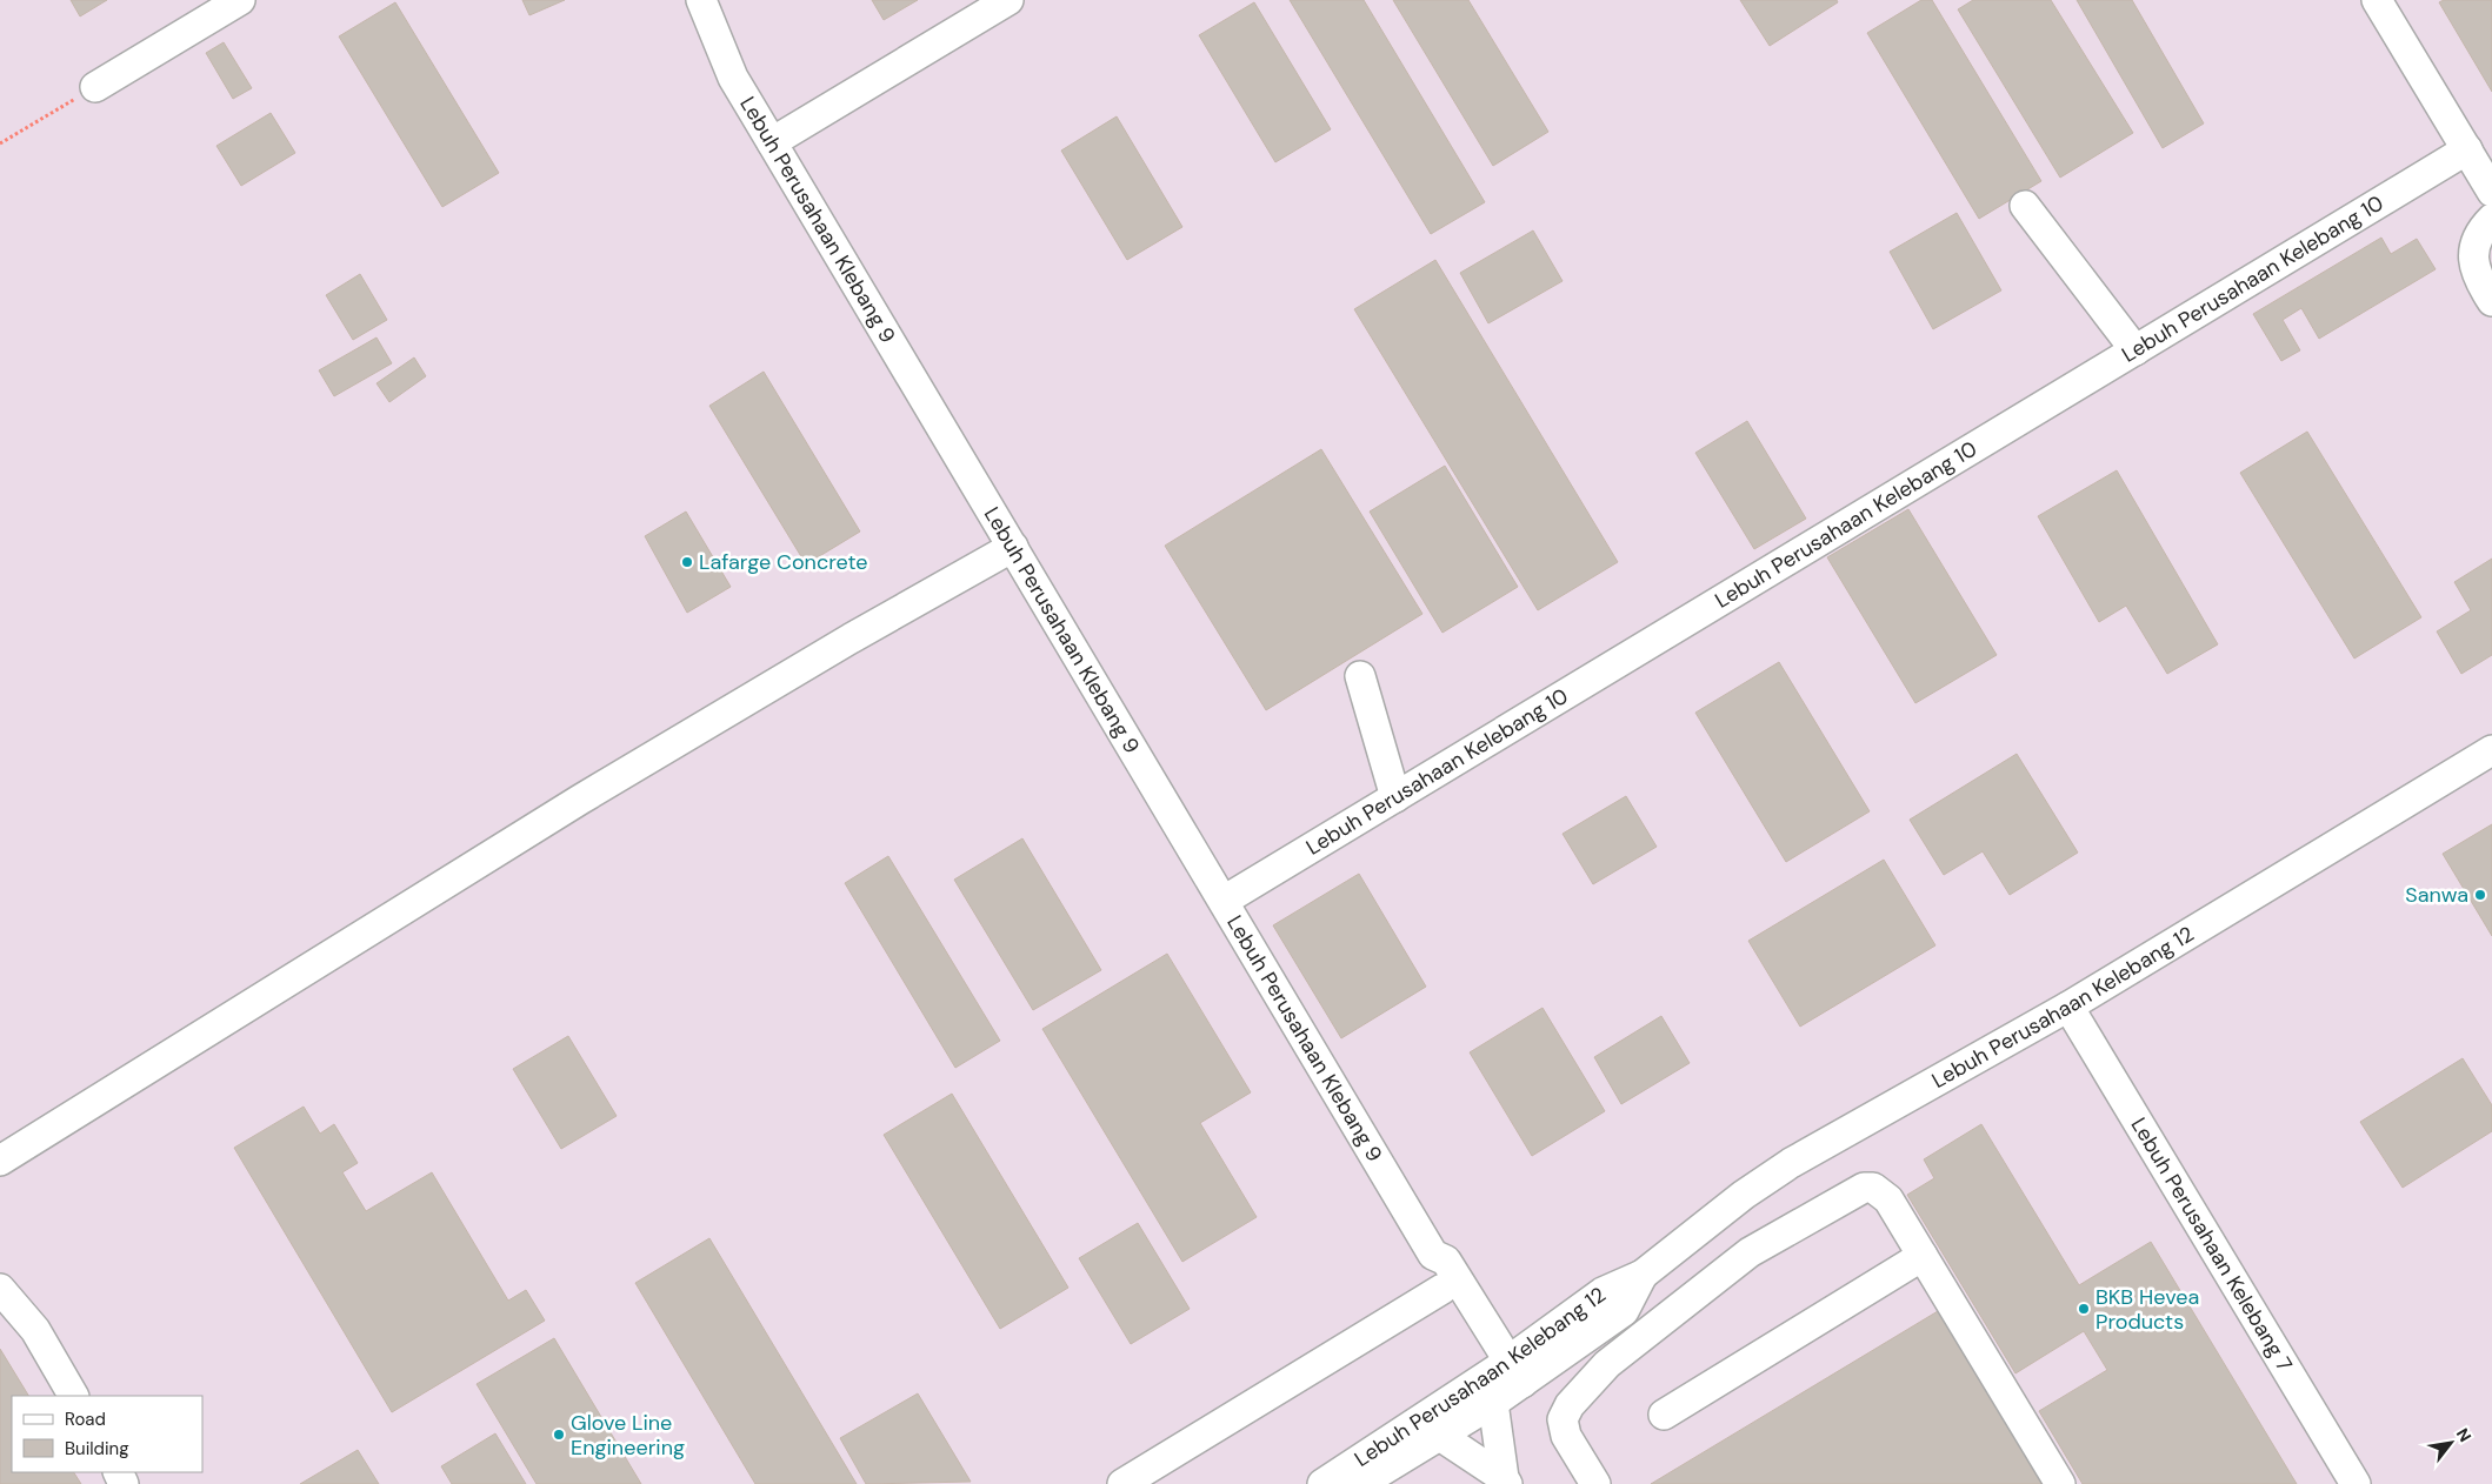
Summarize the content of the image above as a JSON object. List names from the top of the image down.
{
  "streets": {
    "street": [
      "Lebuh Perusahaan Klebang 9",
      "Lebuh Perusahaan Kelebang 10",
      "Lebuh Perusahaan Kelebang 12",
      "Lebuh Perusahaan Kelebang 7"
    ]
  },
  "crossings": [
    ["Lebuh Perusahaan Klebang 9", "Lebuh Perusahaan Kelebang 10"],
    ["Lebuh Perusahaan Klebang 9", "Lebuh Perusahaan Kelebang 12"],
    ["Lebuh Perusahaan Kelebang 12", "Lebuh Perusahaan Kelebang 7"]
  ],
  "places": [
    "Lafarge Concrete",
    "Sanwa",
    "BKB Hevea Products",
    "Glove Line Engineering"
  ],
  "legend": ["Road", "Building"],
  "north": "top right"
}
